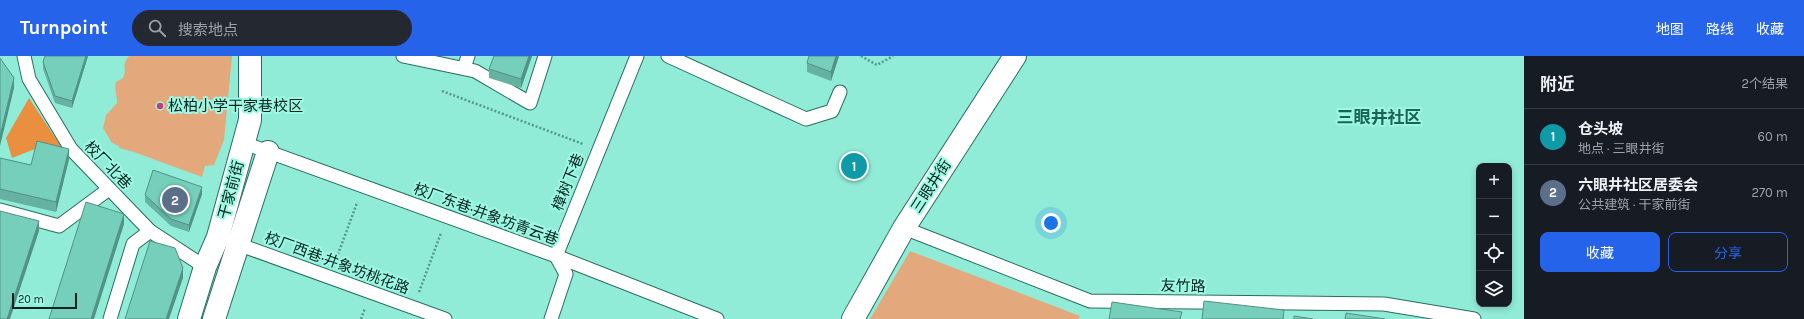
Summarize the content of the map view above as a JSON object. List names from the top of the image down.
{
  "streets": {
    "street": ["三眼井街", "干家前街"],
    "lane": [
      "校厂北巷",
      "樟树下巷",
      "校厂东巷·井象坊青云巷",
      "校厂西巷·井象坊桃花路",
      "友竹路"
    ]
  },
  "crossings": [
    ["校厂北巷", "干家前街"],
    ["樟树下巷", "校厂东巷·井象坊青云巷"],
    ["三眼井街", "友竹路"],
    ["干家前街", "校厂东巷·井象坊青云巷"],
    ["干家前街", "校厂西巷·井象坊桃花路"]
  ],
  "districts": ["三眼井社区"],
  "places": ["松柏小学干家巷校区"],
  "scale_bar": "20 m",
  "page": {
    "header": "Turnpoint",
    "search": "搜索地点",
    "nav": ["地图", "路线", "收藏"],
    "heading": ["附近", "2个结果"],
    "list": [
      {
        "mark": "1",
        "name": "仓头坡",
        "note": "地点 · 三眼井街",
        "value": "60 m"
      },
      {
        "mark": "2",
        "name": "六眼井社区居委会",
        "note": "公共建筑 · 干家前街",
        "value": "270 m"
      }
    ],
    "pins": ["1", "2"],
    "map_buttons": ["+", "−"],
    "buttons": ["收藏", "分享"],
    "scale": "20 m"
  }
}
